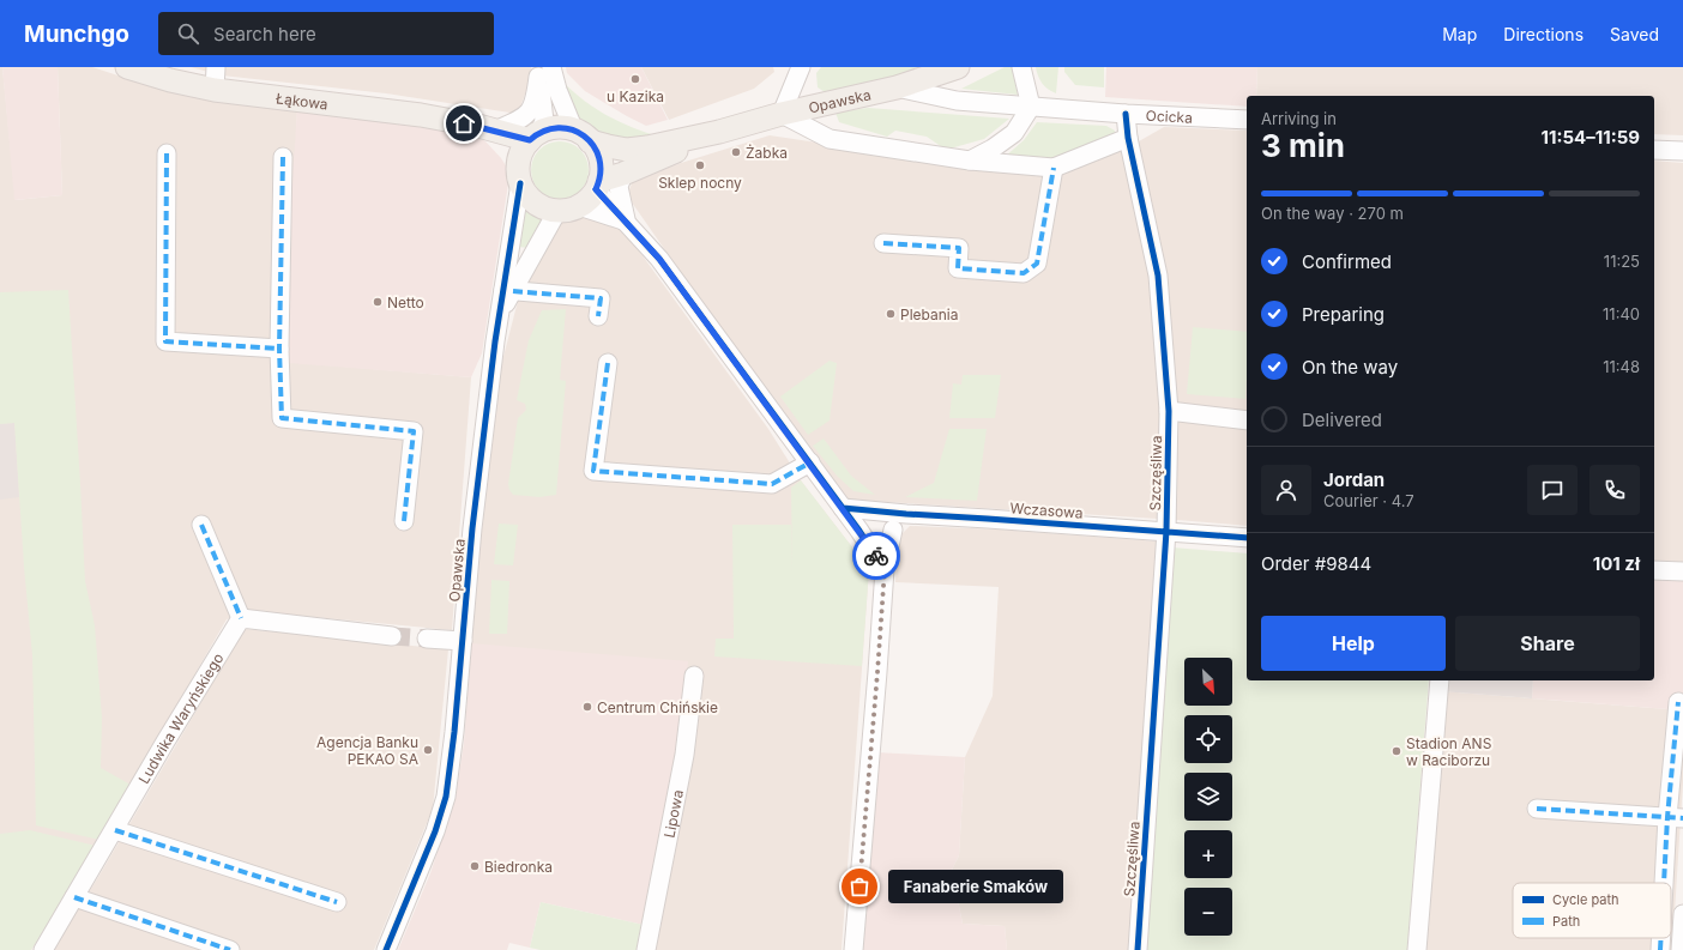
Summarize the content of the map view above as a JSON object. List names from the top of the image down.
{
  "streets": {
    "main road": ["Łąkowa", "Opawska"],
    "street": [
      "Ocicka",
      "Szczęśliwa",
      "Wczasowa",
      "Ludwika Waryńskiego",
      "Lipowa"
    ]
  },
  "crossings": [
    ["Łąkowa", "Opawska"],
    ["Opawska", "Ocicka"],
    ["Ocicka", "Szczęśliwa"],
    ["Szczęśliwa", "Wczasowa"]
  ],
  "places": [
    "u Kazika",
    "Żabka",
    "Sklep nocny",
    "Netto",
    "Plebania",
    "Centrum Chińskie",
    "Agencja Banku PEKAO SA",
    "Stadion ANS w Raciborzu",
    "Biedronka",
    "Fanaberie Smaków"
  ],
  "legend": ["Cycle path", "Path"],
  "north": "bottom right",
  "page": {
    "header": "Munchgo",
    "search": "Search here",
    "nav": ["Map", "Directions", "Saved"],
    "heading": ["3 min", "Arriving in", "11:54–11:59"],
    "panel": [
      "Jordan",
      "Courier · 4.7",
      "Order #9844",
      "101 zł"
    ],
    "bar": "On the way · 270 m",
    "list": [
      ["Confirmed", "11:25"],
      ["Preparing", "11:40"],
      ["On the way", "11:48"],
      "Delivered"
    ],
    "buttons": ["Help", "Share"],
    "map_buttons": ["+", "−"],
    "bubble": "Fanaberie Smaków"
  }
}
